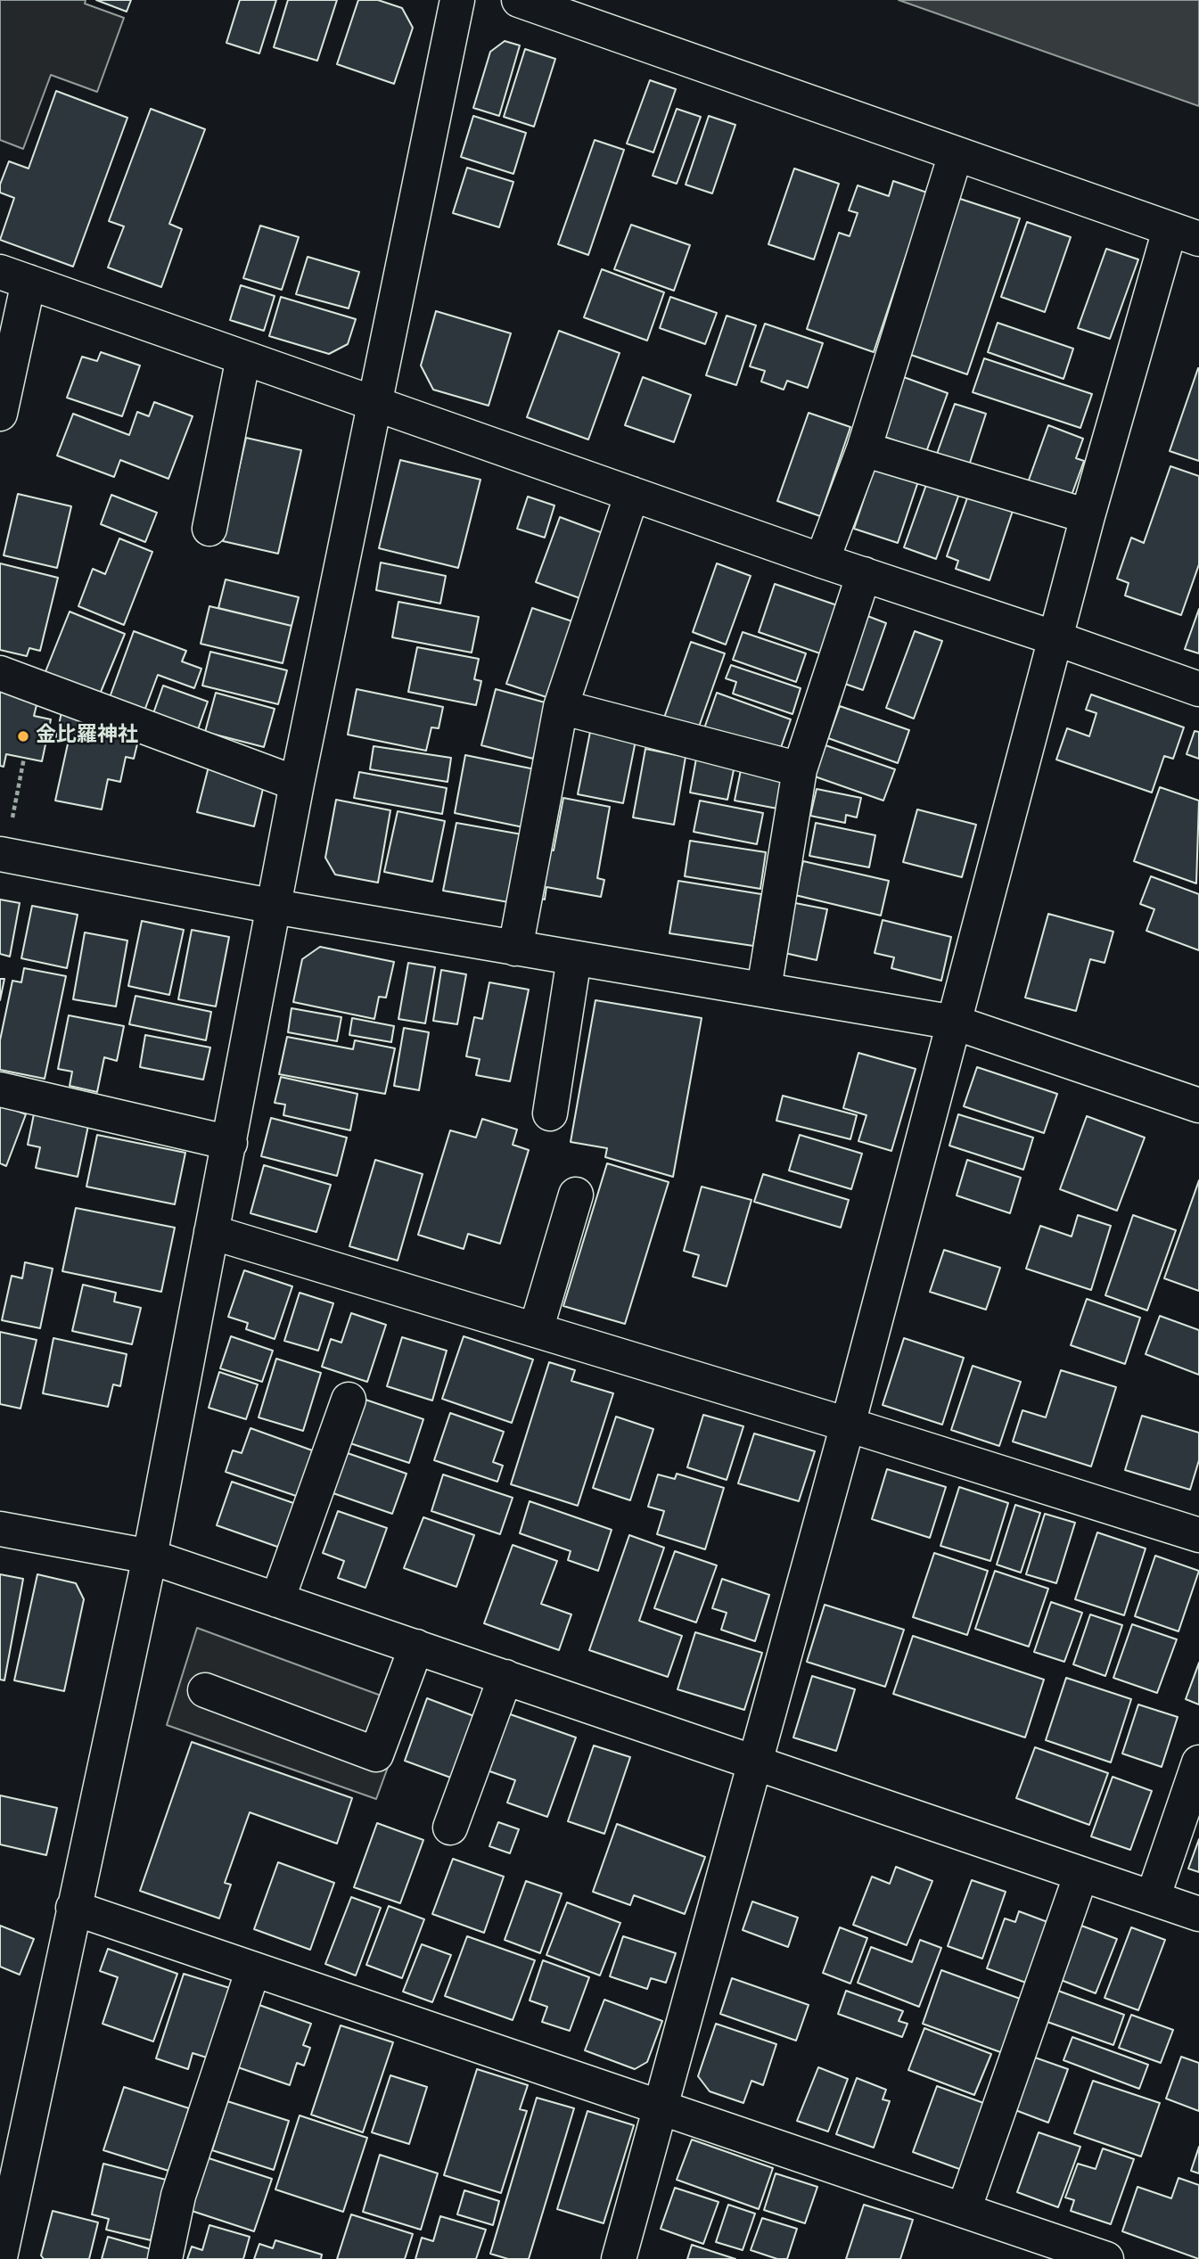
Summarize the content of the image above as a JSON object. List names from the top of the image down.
{
  "places": ["金比羅神社"]
}
